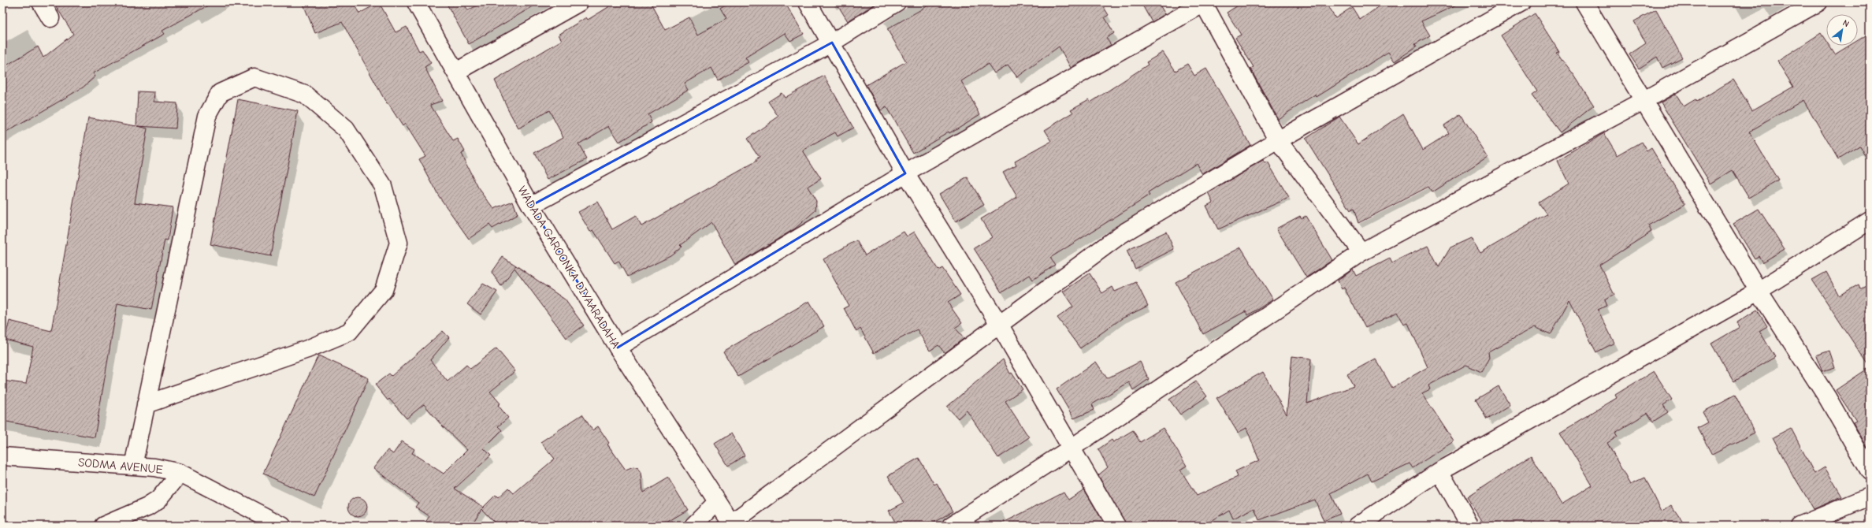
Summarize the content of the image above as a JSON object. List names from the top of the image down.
{
  "streets": {
    "street": ["WADADA GAROONKA DIYAARADAHA", "SODMA AVENUE"]
  },
  "north": "top right"
}
